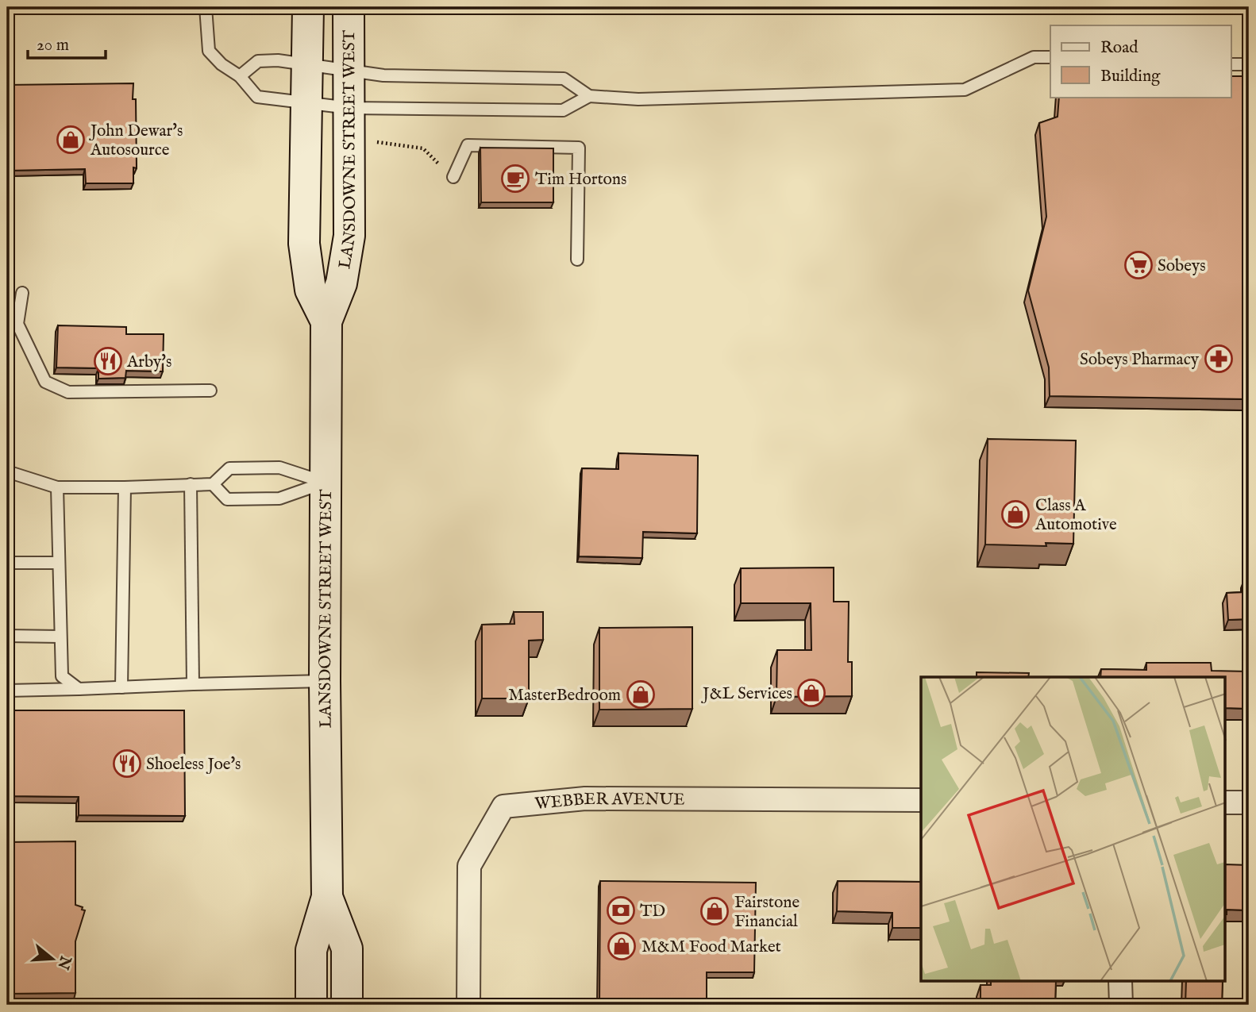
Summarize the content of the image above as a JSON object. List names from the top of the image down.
{
  "streets": {
    "main road": ["LANSDOWNE STREET WEST"],
    "street": ["WEBBER AVENUE"]
  },
  "places": {
    "shop": [
      "John Dewar's Autosource",
      "Class A Automotive",
      "J&L Services",
      "MasterBedroom",
      "Fairstone Financial",
      "M&M Food Market"
    ],
    "cafe": ["Tim Hortons"],
    "supermarket": ["Sobeys"],
    "pharmacy": ["Sobeys Pharmacy"],
    "restaurant": ["Arby's", "Shoeless Joe's"],
    "bank": ["TD"]
  },
  "legend": ["Road", "Building"],
  "scale_bar": "20 m",
  "north": "right"
}
